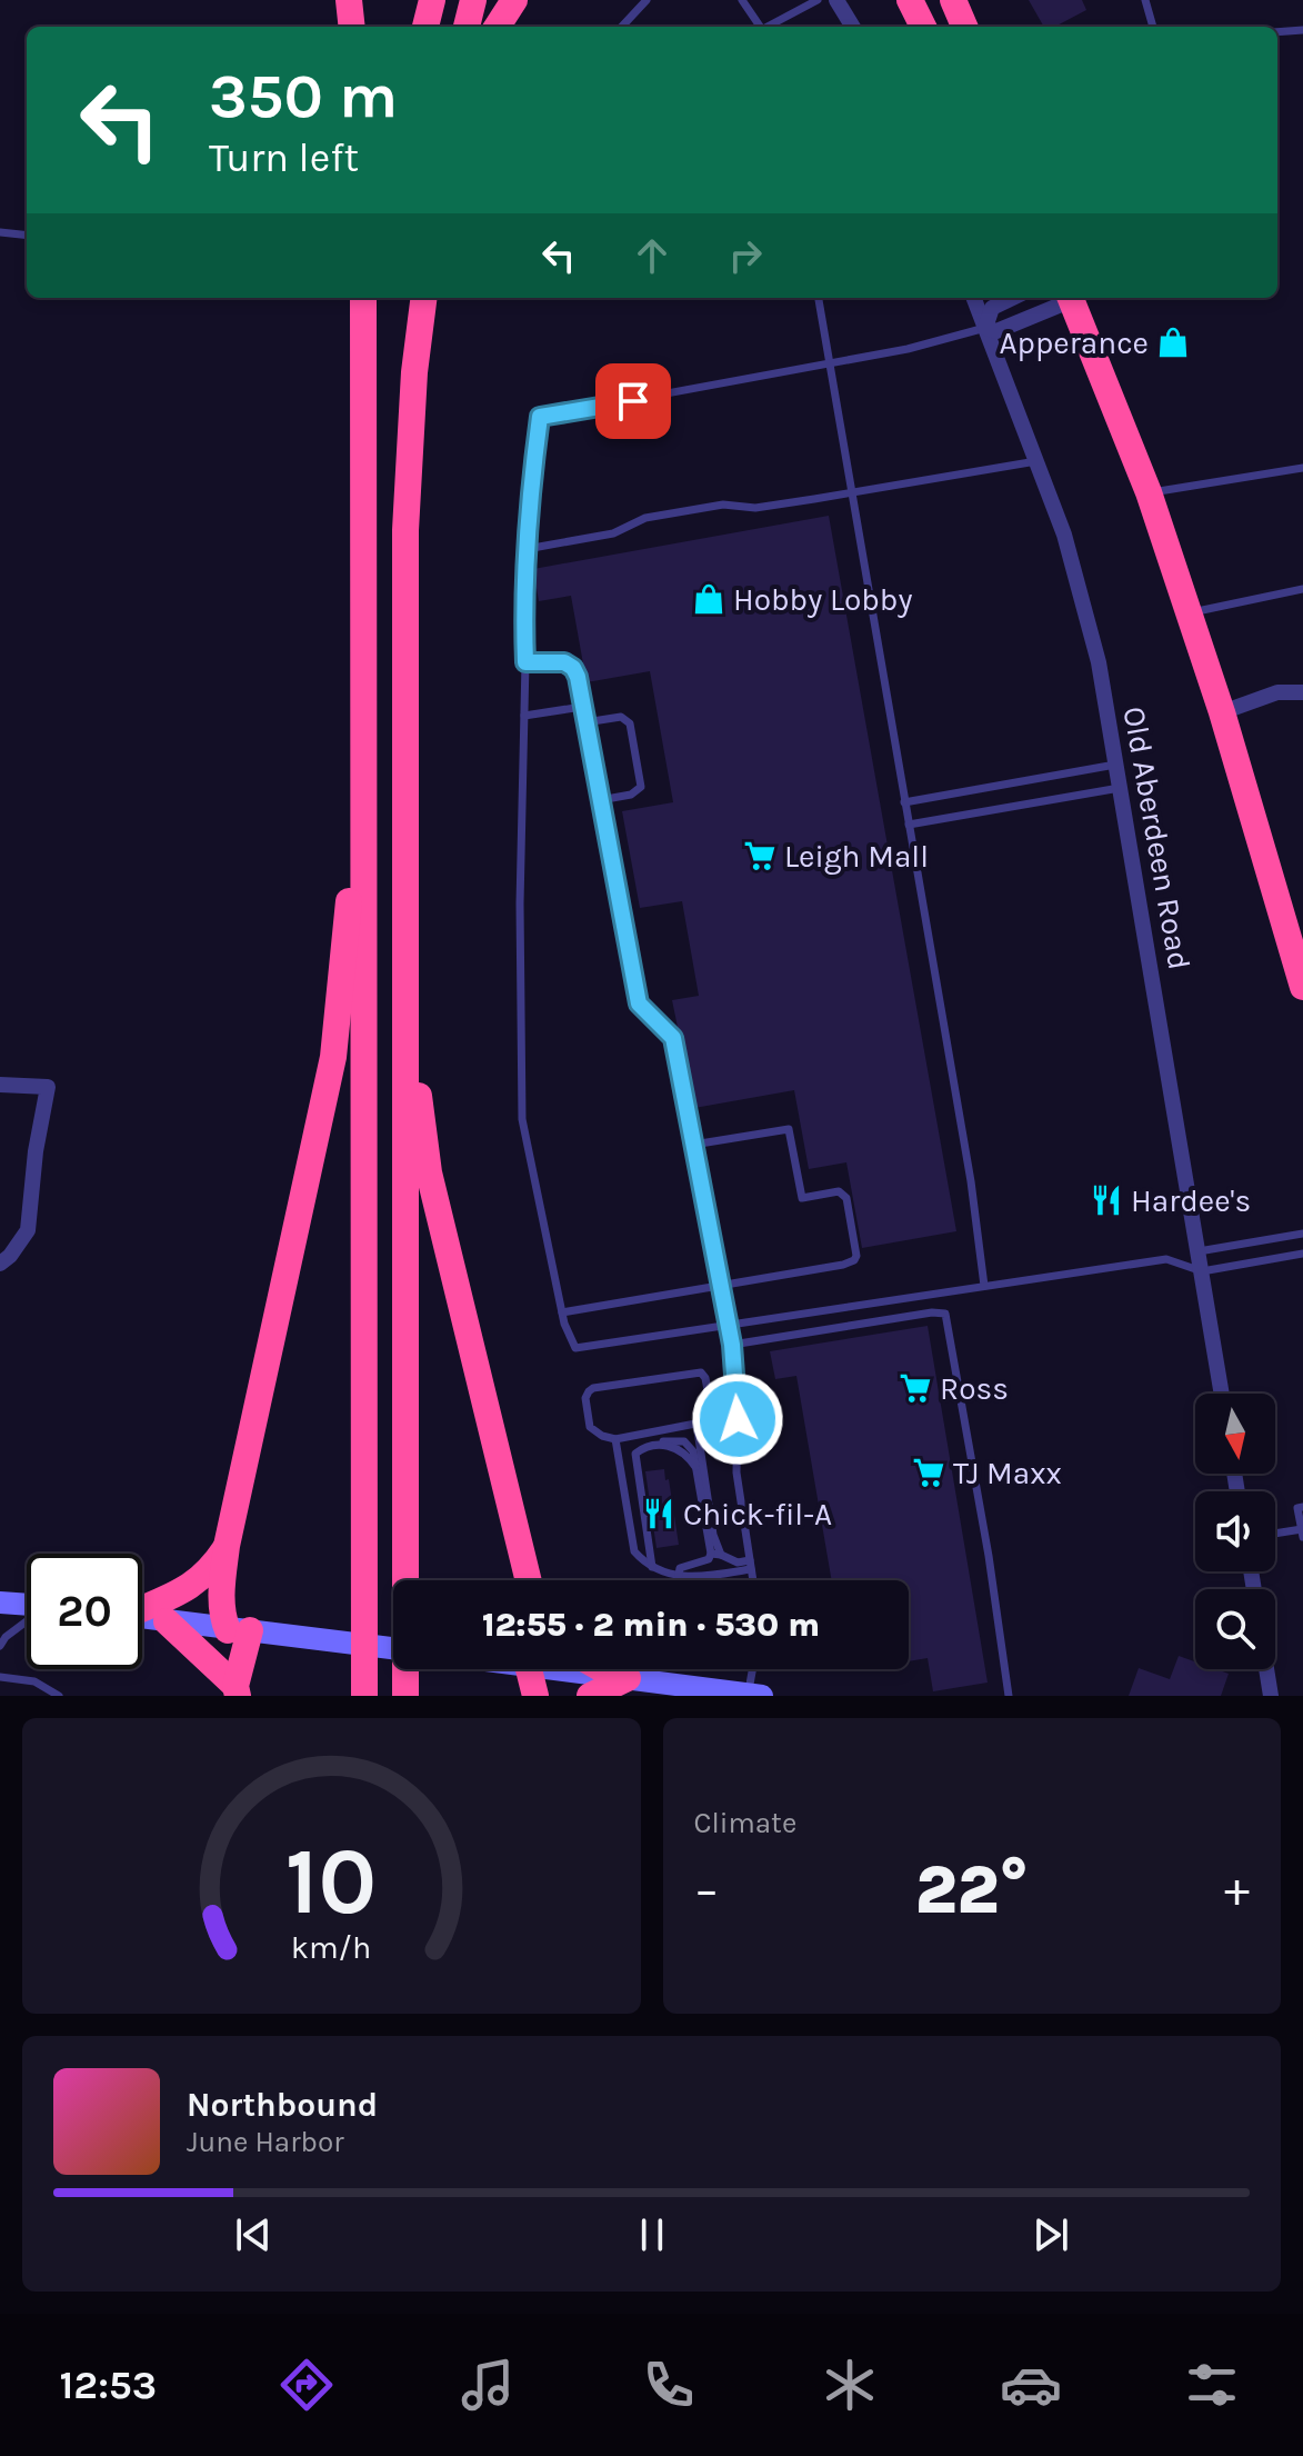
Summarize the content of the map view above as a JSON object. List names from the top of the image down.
{
  "streets": {
    "street": ["Old Aberdeen Road"]
  },
  "places": {
    "shop": ["Apperance", "Hobby Lobby"],
    "supermarket": ["Leigh Mall", "Ross", "TJ Maxx"],
    "restaurant": ["Hardee's", "Chick-fil-A"]
  },
  "north": "bottom",
  "page": {
    "turn": ["350 m", "Turn left"],
    "limit": "20",
    "trip": "12:55 · 2 min · 530 m",
    "tile": "Climate",
    "heat": ["−", "22°", "+"],
    "song": ["Northbound", "June Harbor"],
    "tabs": "12:53",
    "gauge": ["10", "km/h"]
  }
}
